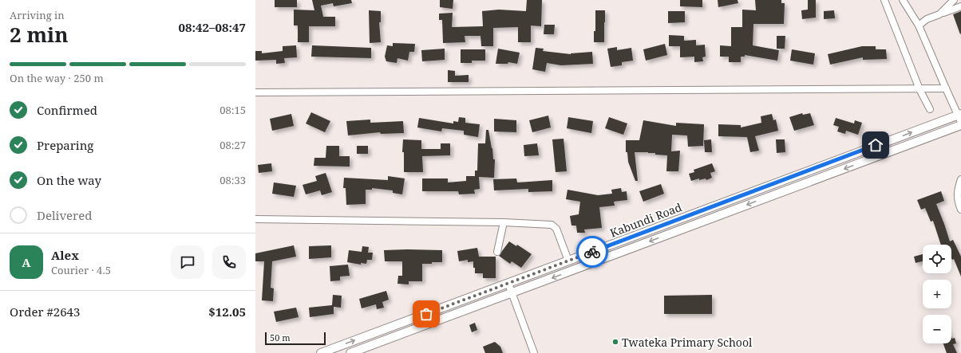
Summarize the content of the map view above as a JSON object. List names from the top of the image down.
{
  "streets": {
    "street": ["Kabundi Road"]
  },
  "places": ["Twateka Primary School"],
  "scale_bar": "50 m",
  "page": {
    "heading": ["2 min", "Arriving in", "08:42–08:47"],
    "panel": [
      "Alex",
      "Courier · 4.5",
      "Order #2643",
      "$12.05"
    ],
    "bar": "On the way · 250 m",
    "list": [
      ["Confirmed", "08:15"],
      ["Preparing", "08:27"],
      ["On the way", "08:33"],
      "Delivered"
    ],
    "map_buttons": ["+", "−"],
    "round": "A",
    "scale": "50 m"
  }
}
